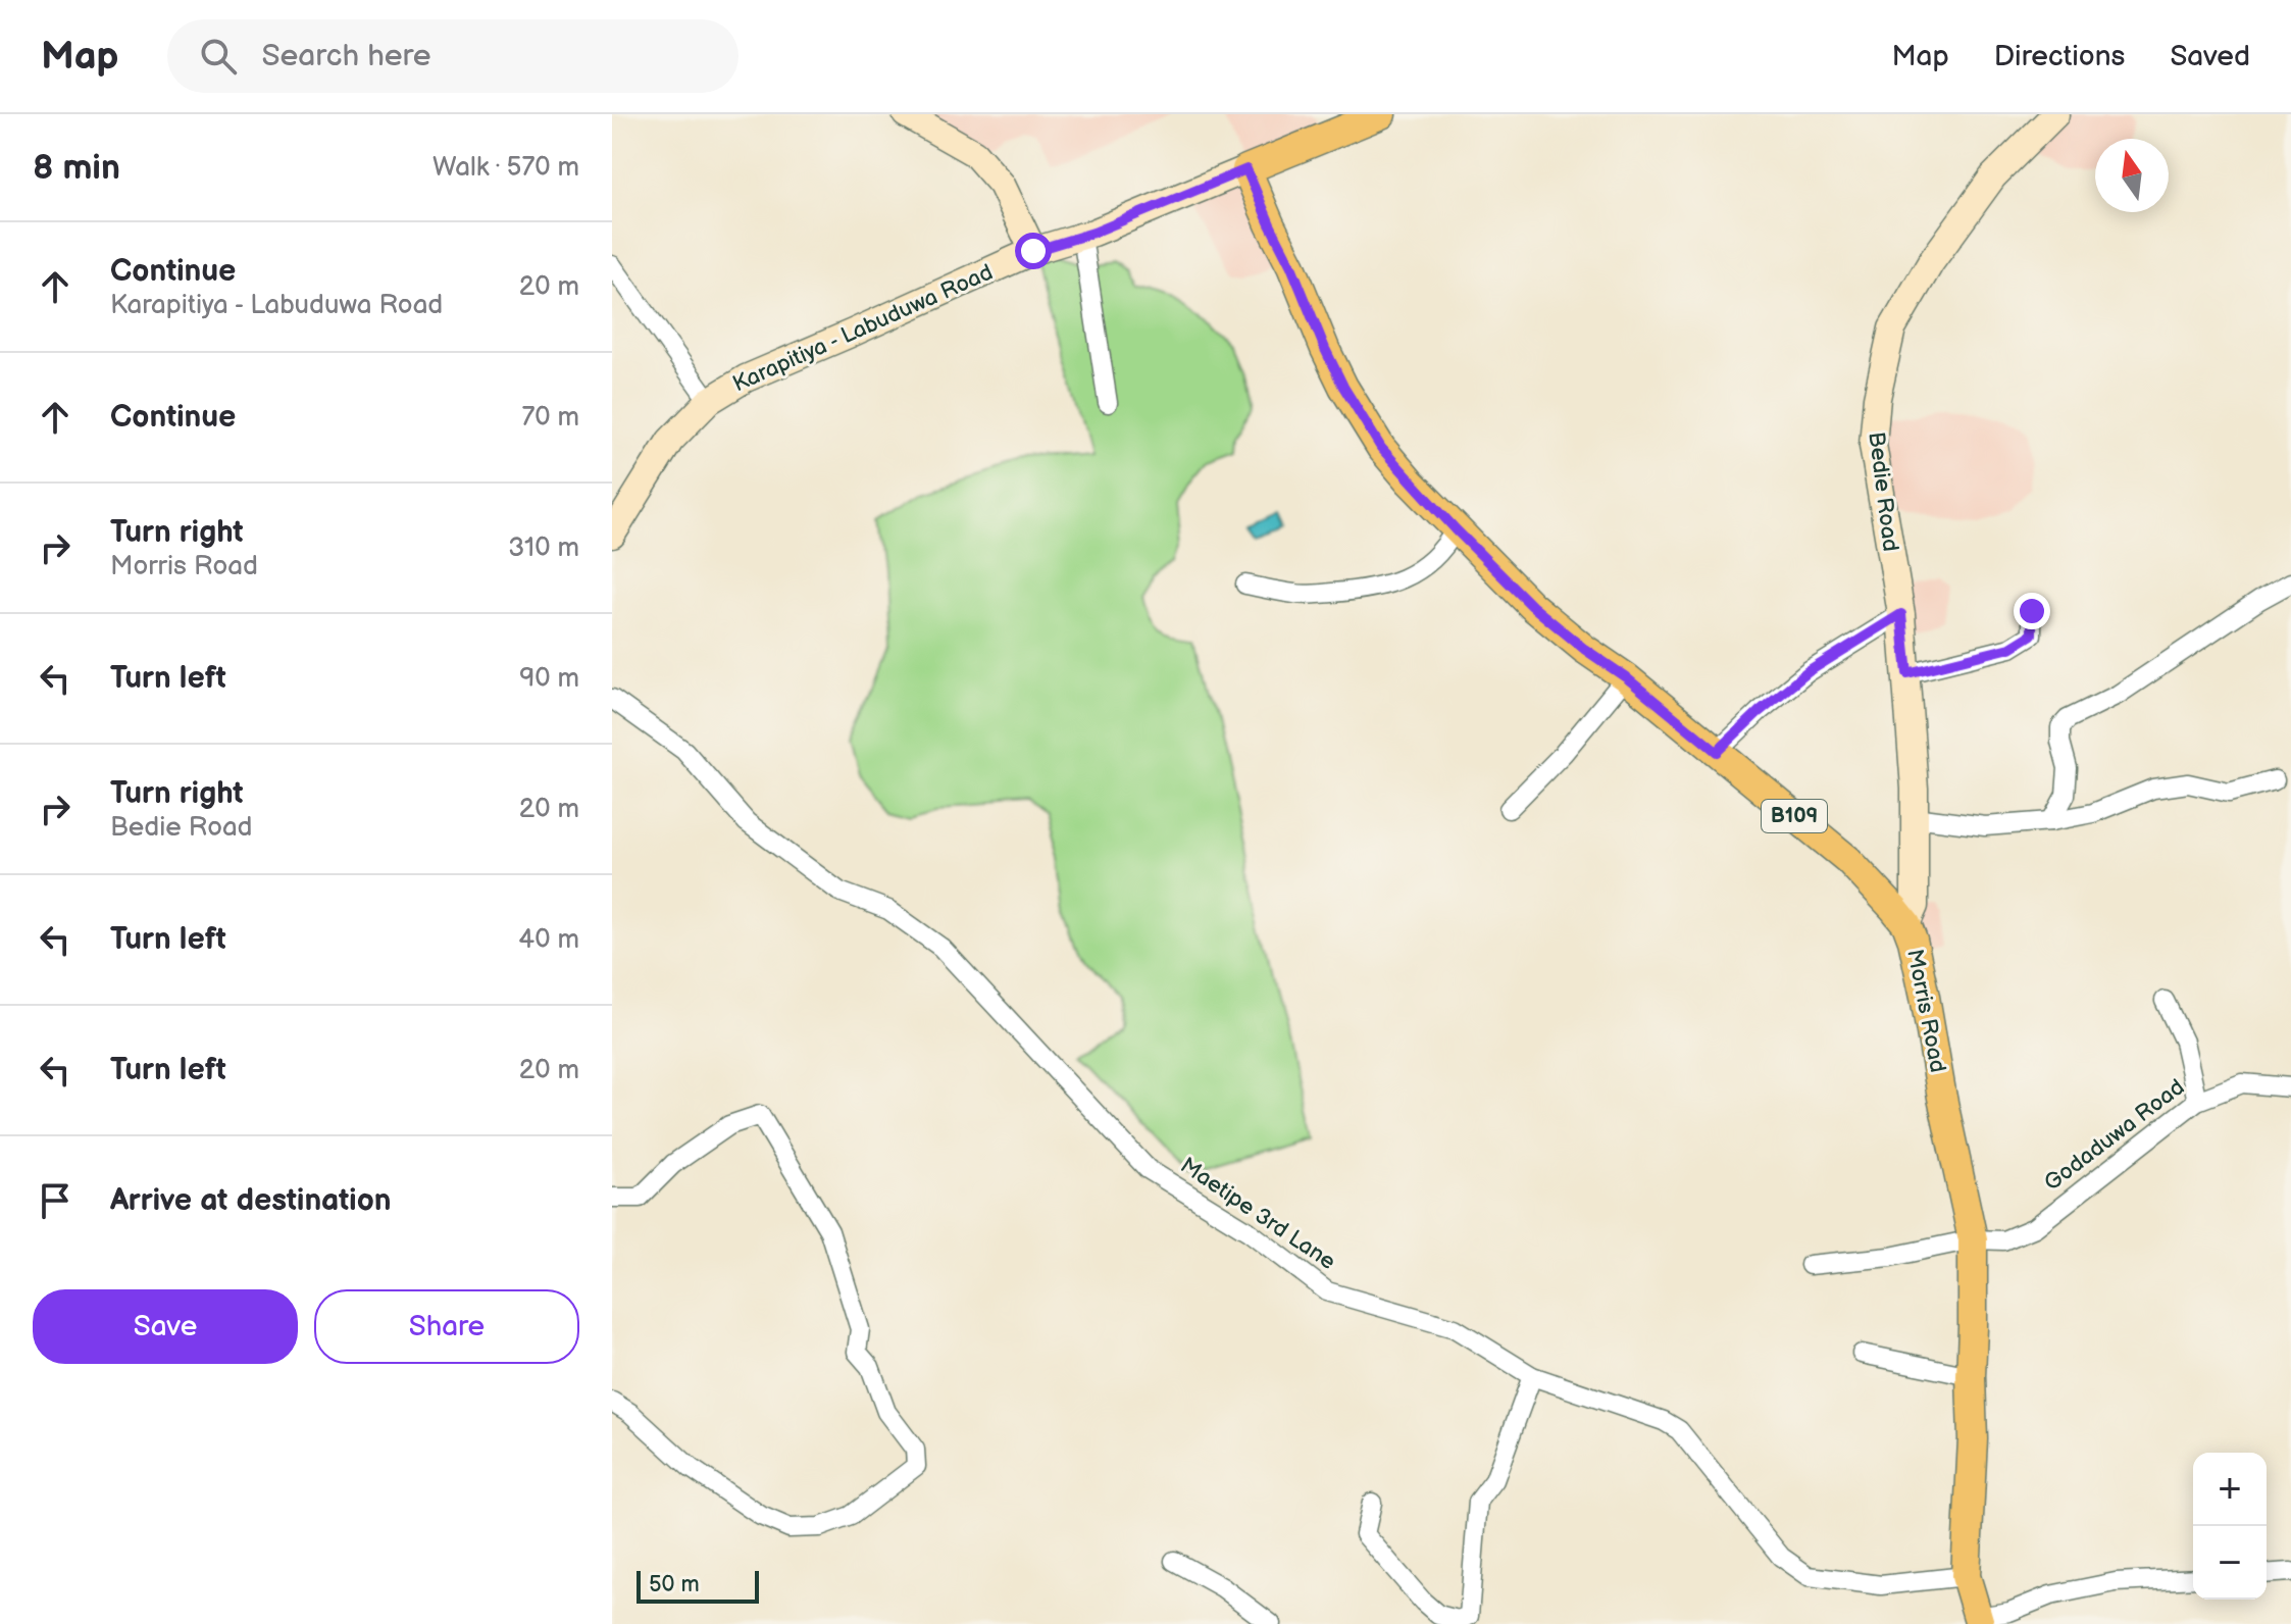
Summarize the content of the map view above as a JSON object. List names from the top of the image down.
{
  "streets": {
    "main road": ["B109", "Morris Road"],
    "street": [
      "Karapitiya - Labuduwa Road",
      "Bedie Road",
      "Godaduwa Road",
      "Maetipe 3rd Lane"
    ]
  },
  "crossings": [
    ["Karapitiya - Labuduwa Road", "Morris Road"],
    ["Bedie Road", "Morris Road"],
    ["Morris Road", "Godaduwa Road"],
    ["Morris Road", "Maetipe 3rd Lane"]
  ],
  "scale_bar": "50 m",
  "north": "top",
  "page": {
    "header": "Map",
    "search": "Search here",
    "nav": ["Map", "Directions", "Saved"],
    "heading": ["8 min", "Walk · 570 m"],
    "list": [
      ["Continue", "Karapitiya - Labuduwa Road", "20 m"],
      ["Continue", "70 m"],
      ["Turn right", "Morris Road", "310 m"],
      ["Turn left", "90 m"],
      ["Turn right", "Bedie Road", "20 m"],
      ["Turn left", "40 m"],
      ["Turn left", "20 m"],
      "Arrive at destination"
    ],
    "buttons": ["Save", "Share"],
    "map_buttons": ["+", "−"],
    "scale": "50 m"
  }
}
